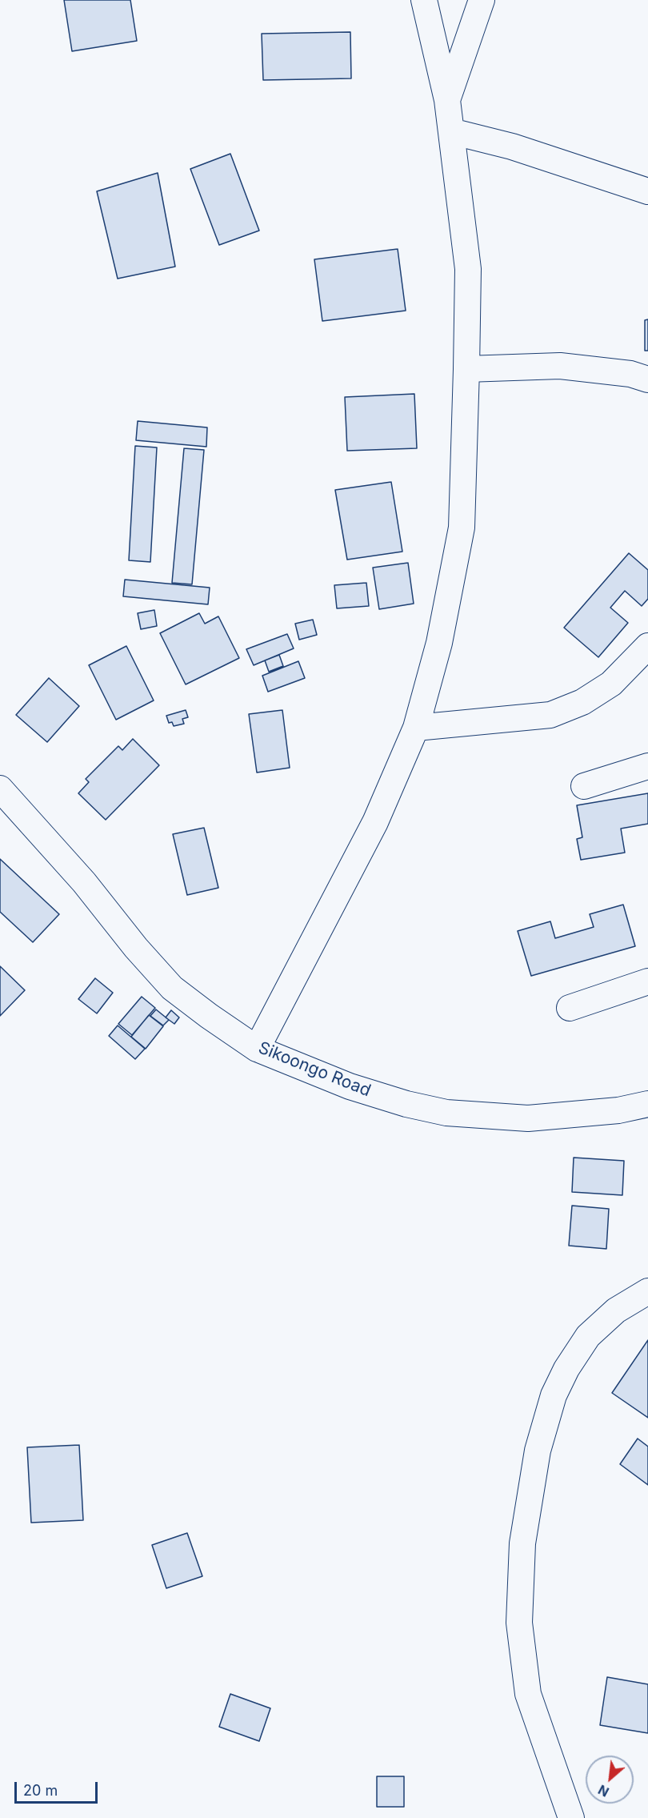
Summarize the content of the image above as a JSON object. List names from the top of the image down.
{
  "streets": {
    "street": ["Sikoongo Road"]
  },
  "scale_bar": "20 m",
  "north": "bottom left"
}
